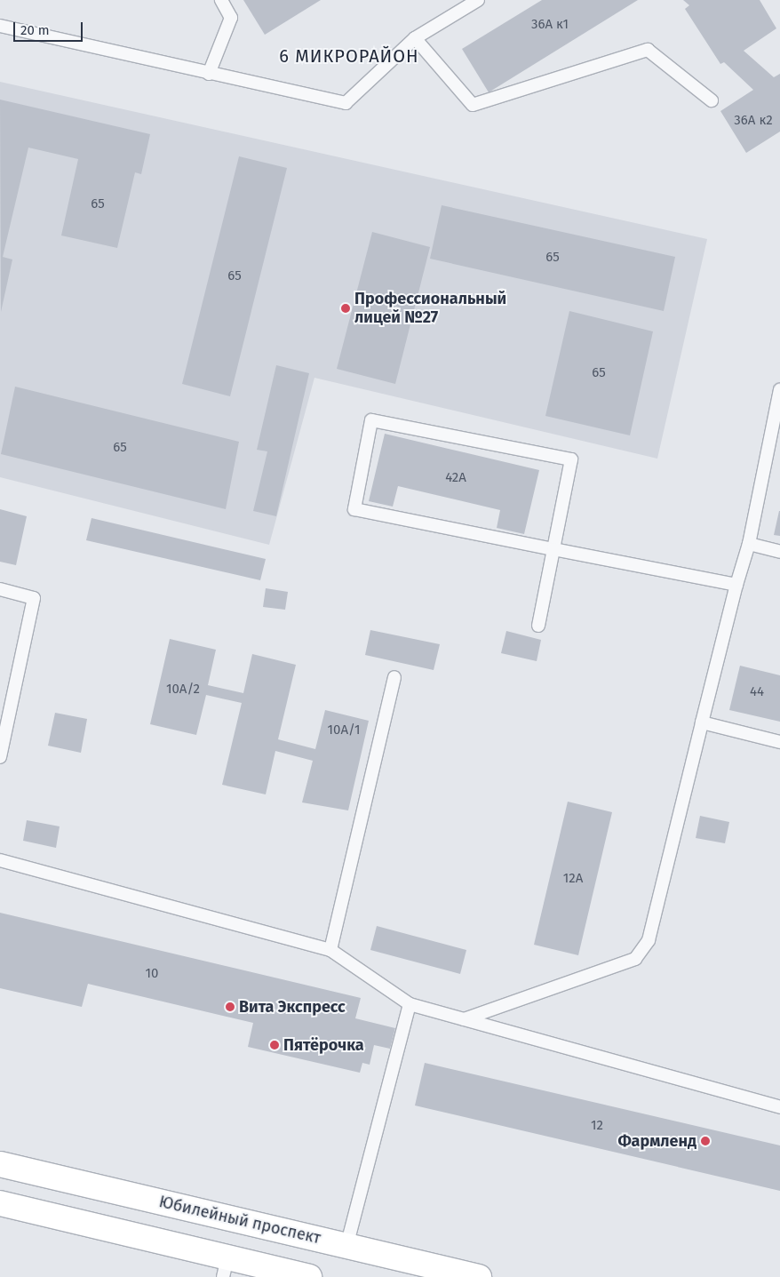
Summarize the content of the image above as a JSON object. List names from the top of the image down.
{
  "streets": {
    "main road": ["Юбилейный проспект"]
  },
  "districts": ["6 МИКРОРАЙОН"],
  "places": [
    "Профессиональный лицей №27",
    "Вита Экспресс",
    "Пятёрочка",
    "Фармленд"
  ],
  "house_numbers": [
    "36А к1",
    "36А к2",
    "65",
    "65",
    "65",
    "65",
    "65",
    "42А",
    "10А/2",
    "44",
    "10А/1",
    "12А",
    "10",
    "12"
  ],
  "scale_bar": "20 m"
}
